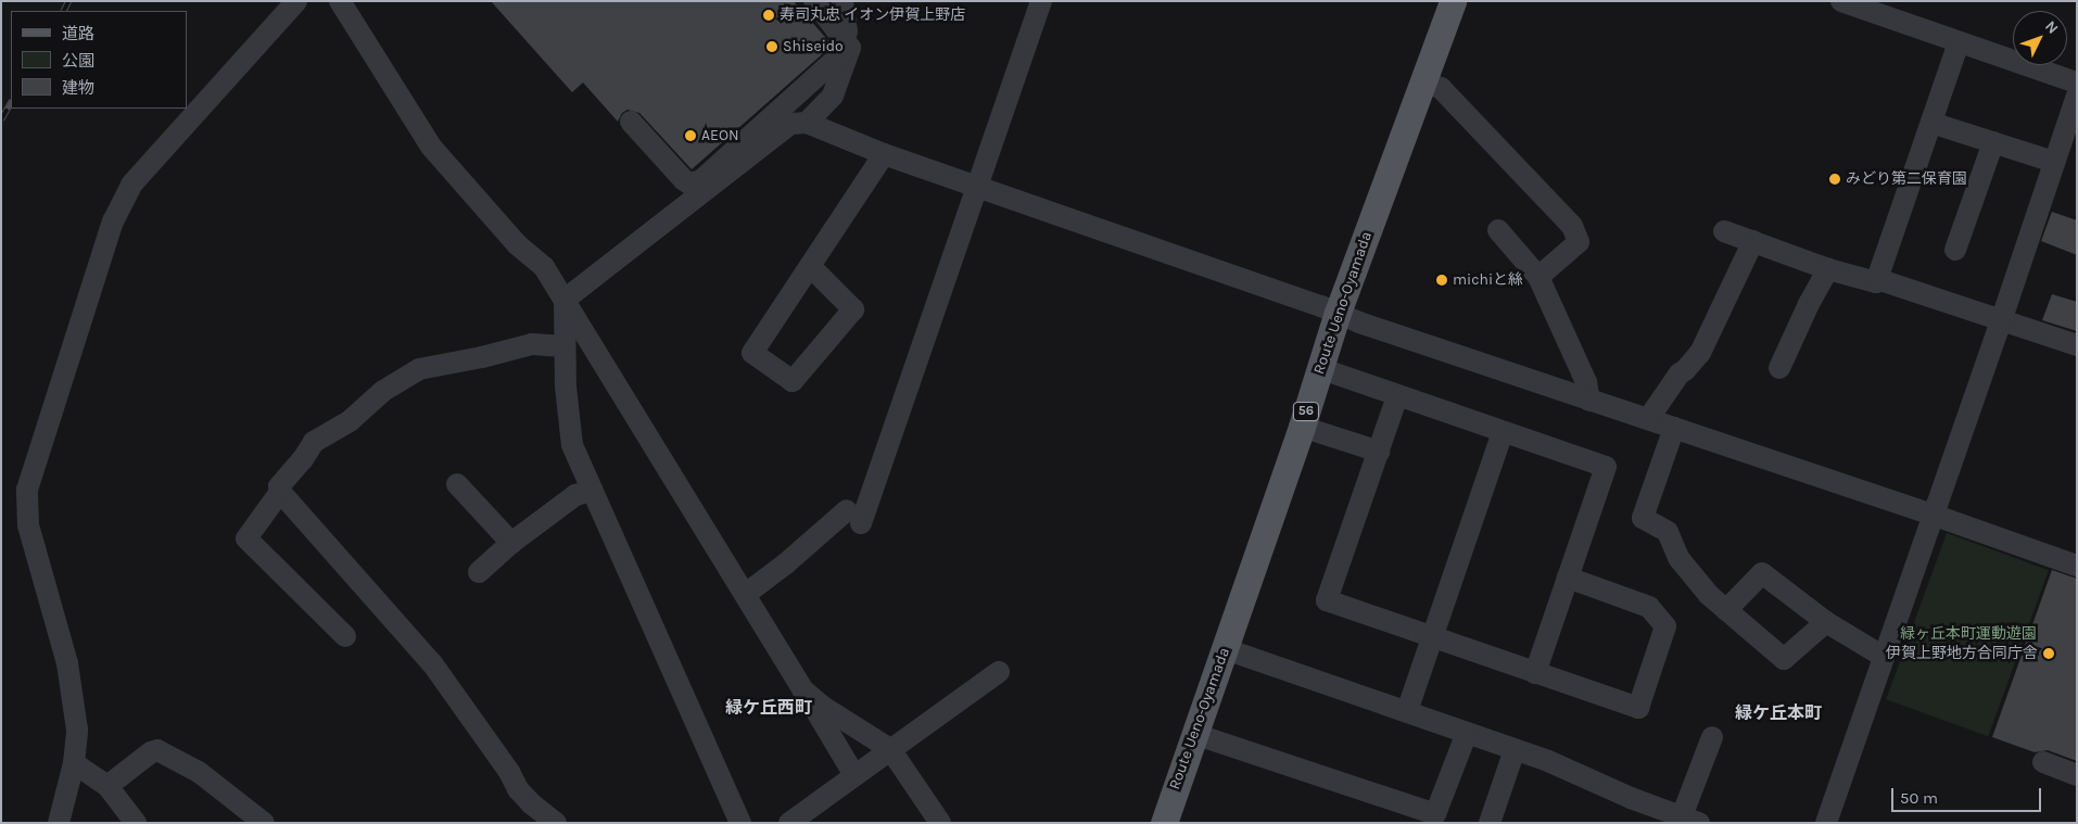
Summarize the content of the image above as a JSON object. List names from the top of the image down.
{
  "streets": {
    "main road": ["Route Ueno-Oyamada", "56"]
  },
  "districts": ["緑ケ丘西町", "緑ケ丘本町"],
  "parks": ["緑ヶ丘本町運動遊園"],
  "places": [
    "寿司丸忠 イオン伊賀上野店",
    "Shiseido",
    "AEON",
    "みどり第二保育園",
    "michiと絲",
    "伊賀上野地方合同庁舎"
  ],
  "legend": ["道路", "公園", "建物"],
  "scale_bar": "50 m",
  "north": "top right"
}
